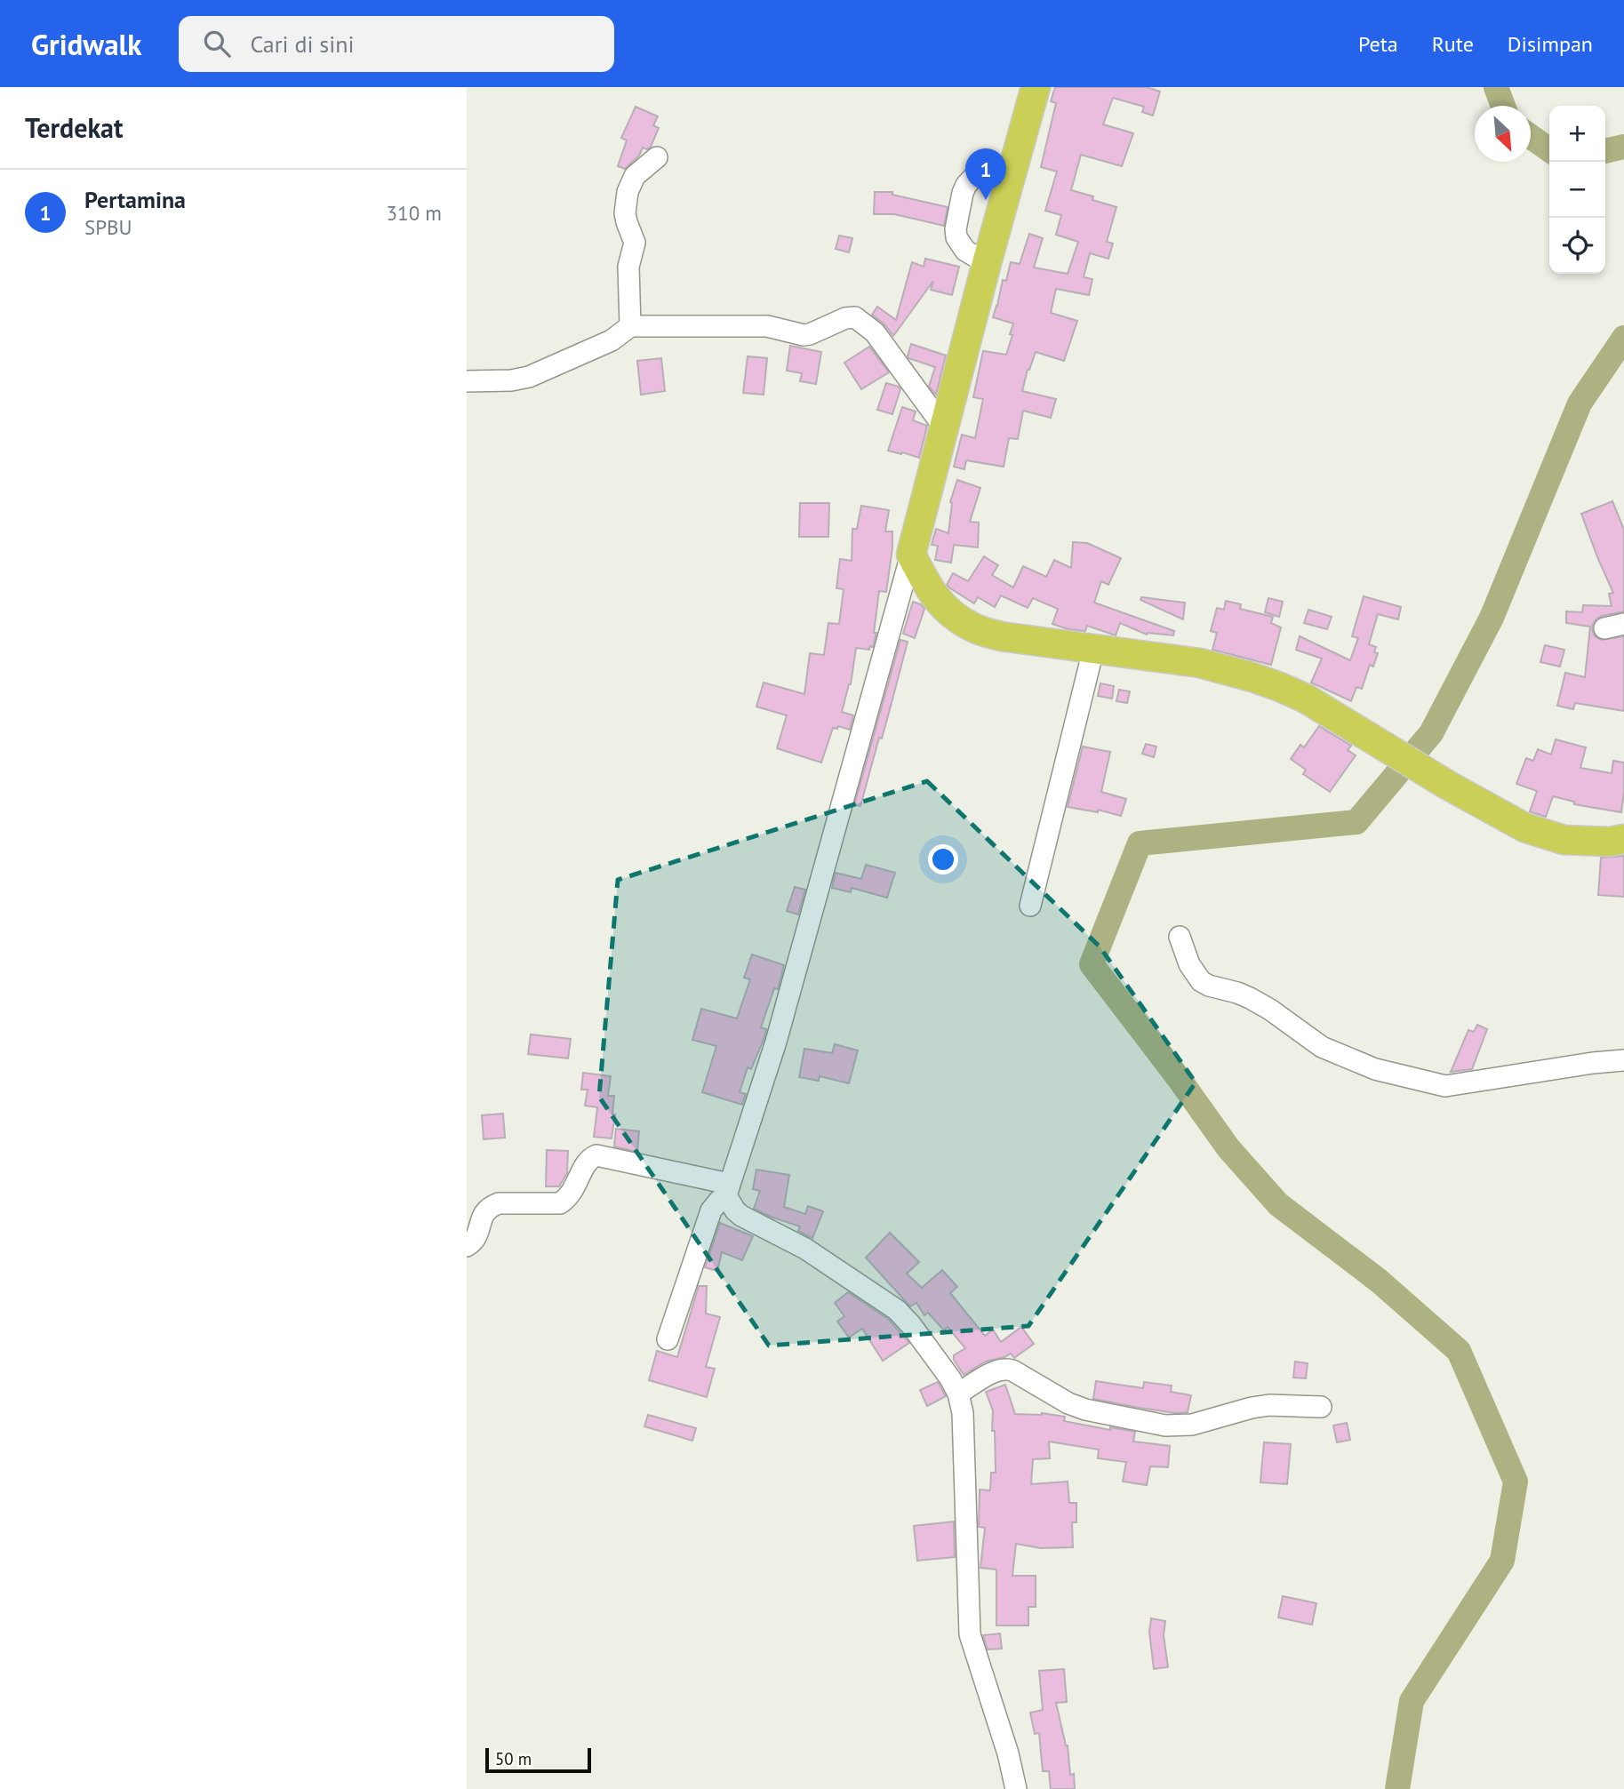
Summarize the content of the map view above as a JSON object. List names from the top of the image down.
{
  "scale_bar": "50 m",
  "north": "bottom right",
  "page": {
    "header": "Gridwalk",
    "search": "Cari di sini",
    "nav": ["Peta", "Rute", "Disimpan"],
    "heading": "Terdekat",
    "map_buttons": ["+", "−"],
    "pins": "1",
    "list": [
      {
        "mark": "1",
        "name": "Pertamina",
        "note": "SPBU",
        "value": "310 m"
      }
    ],
    "scale": "50 m"
  }
}
